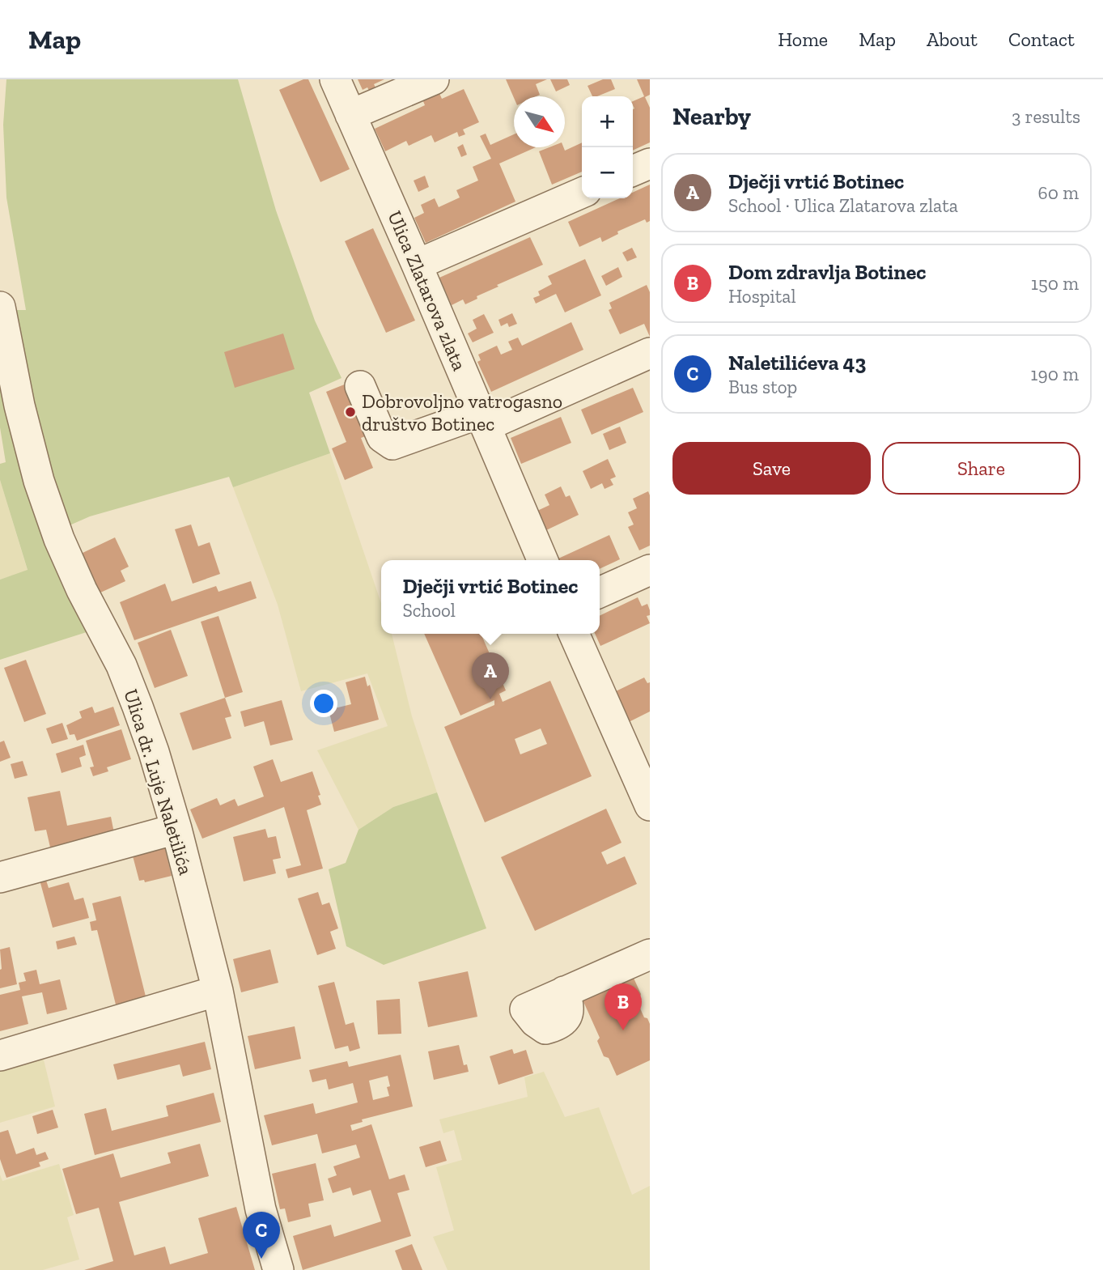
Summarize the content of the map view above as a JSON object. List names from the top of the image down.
{
  "streets": {
    "street": ["Ulica Zlatarova zlata", "Ulica dr. Luje Naletilića"]
  },
  "places": ["Dobrovoljno vatrogasno društvo Botinec"],
  "north": "bottom right",
  "page": {
    "header": "Map",
    "nav": [
      "Home",
      "Map",
      "About",
      "Contact"
    ],
    "heading": ["Nearby", "3 results"],
    "map_buttons": ["+", "−"],
    "list": [
      {
        "mark": "A",
        "name": "Dječji vrtić Botinec",
        "note": "School · Ulica Zlatarova zlata",
        "value": "60 m"
      },
      {
        "mark": "B",
        "name": "Dom zdravlja Botinec",
        "note": "Hospital",
        "value": "150 m"
      },
      {
        "mark": "C",
        "name": "Naletilićeva 43",
        "note": "Bus stop",
        "value": "190 m"
      }
    ],
    "buttons": ["Save", "Share"],
    "popup": ["Dječji vrtić Botinec", "School"],
    "pins": ["A", "B", "C"]
  }
}
